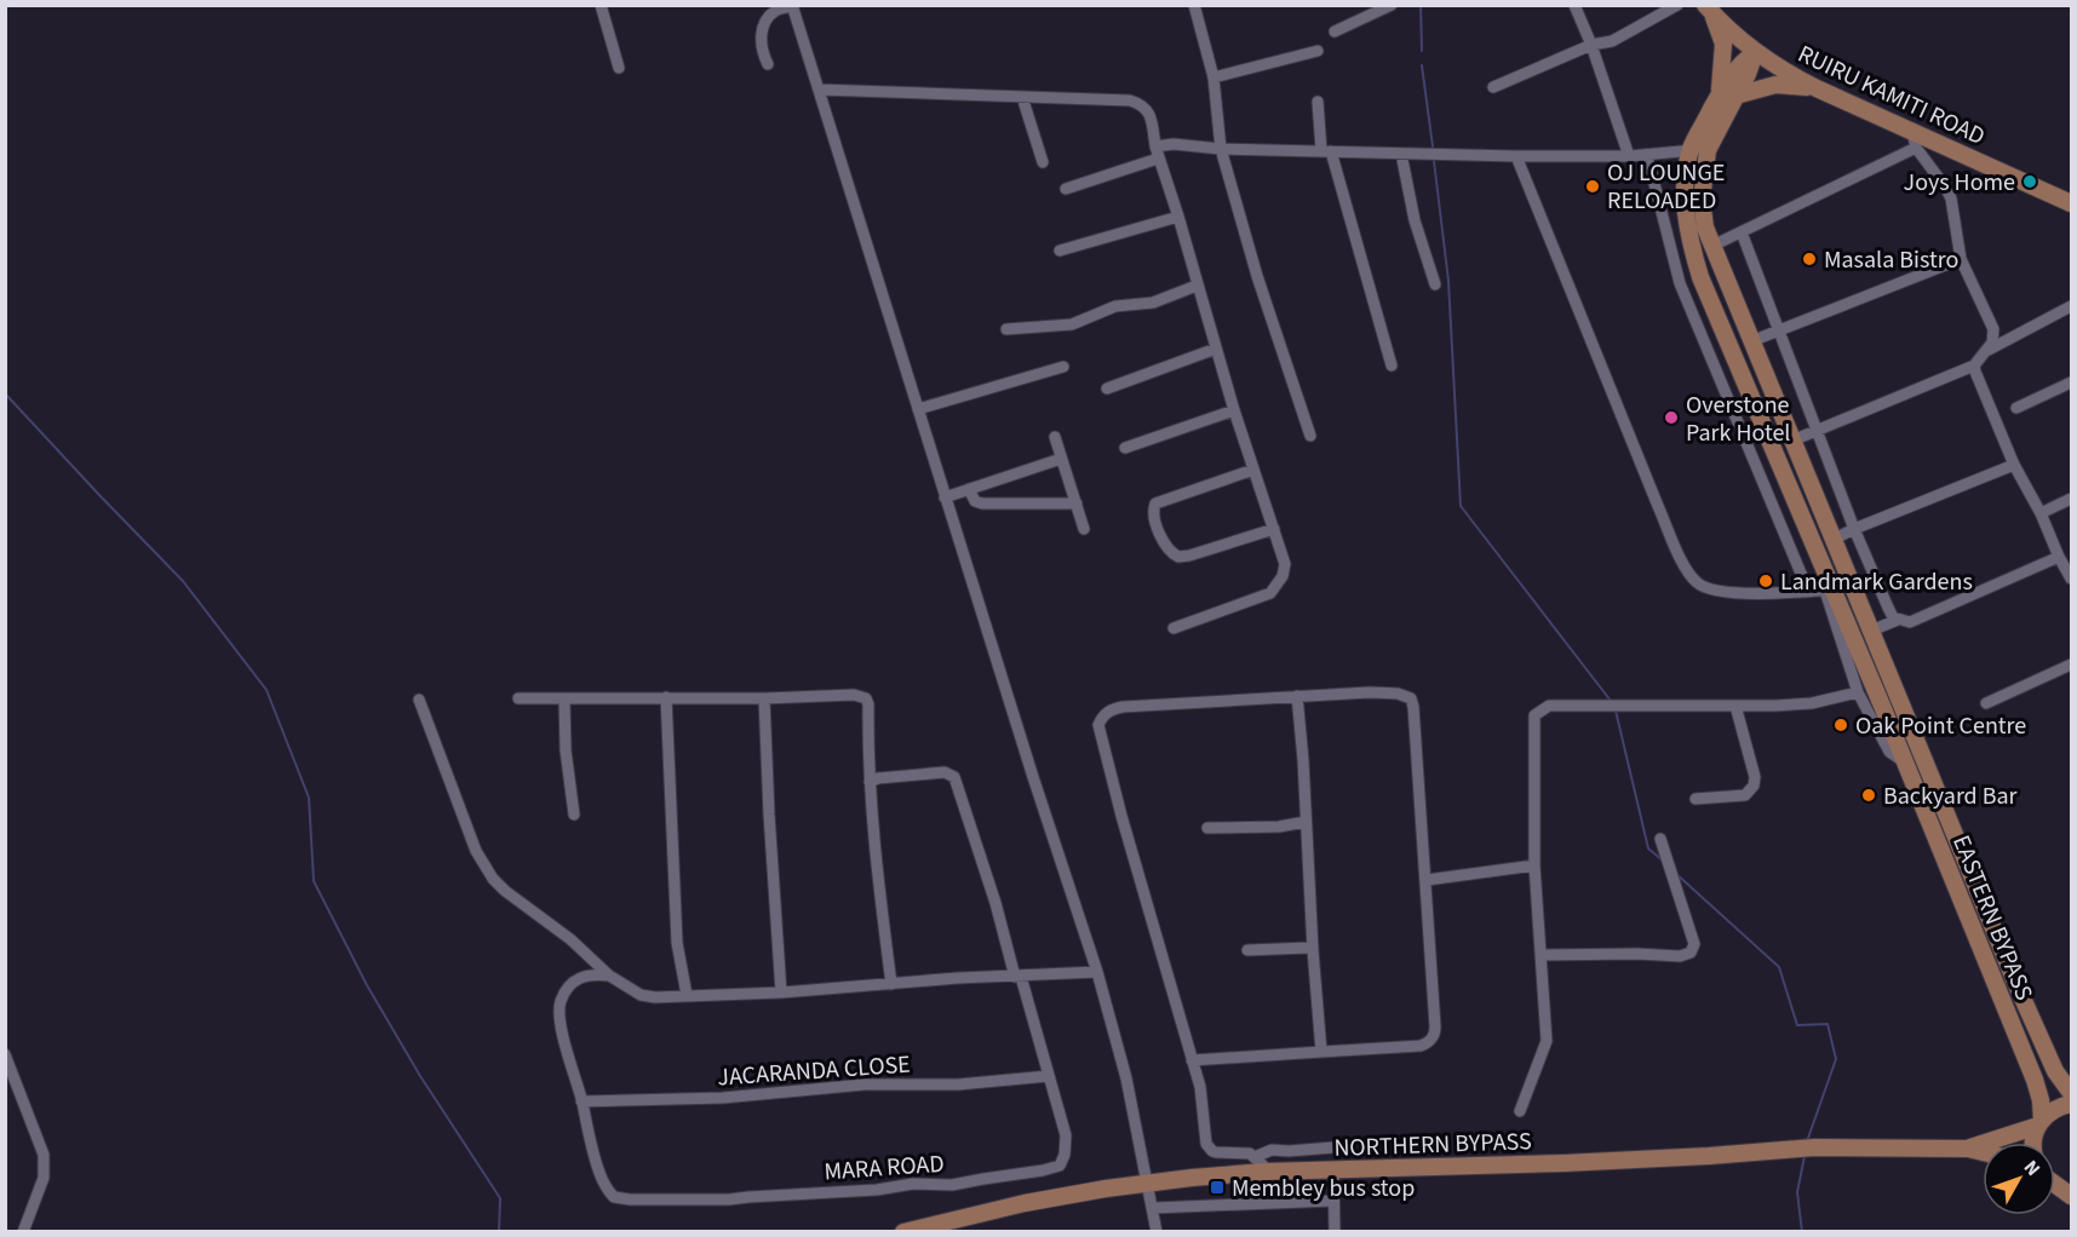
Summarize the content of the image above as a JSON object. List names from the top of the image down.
{
  "streets": {
    "main road": ["RUIRU KAMITI ROAD", "EASTERN BYPASS", "NORTHERN BYPASS"],
    "street": ["JACARANDA CLOSE", "MARA ROAD"]
  },
  "crossings": [
    ["RUIRU KAMITI ROAD", "EASTERN BYPASS"],
    ["JACARANDA CLOSE", "MARA ROAD"]
  ],
  "places": {
    "other": [
      "Joys Home",
      "OJ LOUNGE RELOADED",
      "Masala Bistro",
      "Overstone Park Hotel",
      "Landmark Gardens",
      "Oak Point Centre",
      "Backyard Bar"
    ],
    "transit": ["Membley bus stop"]
  },
  "north": "top right"
}
